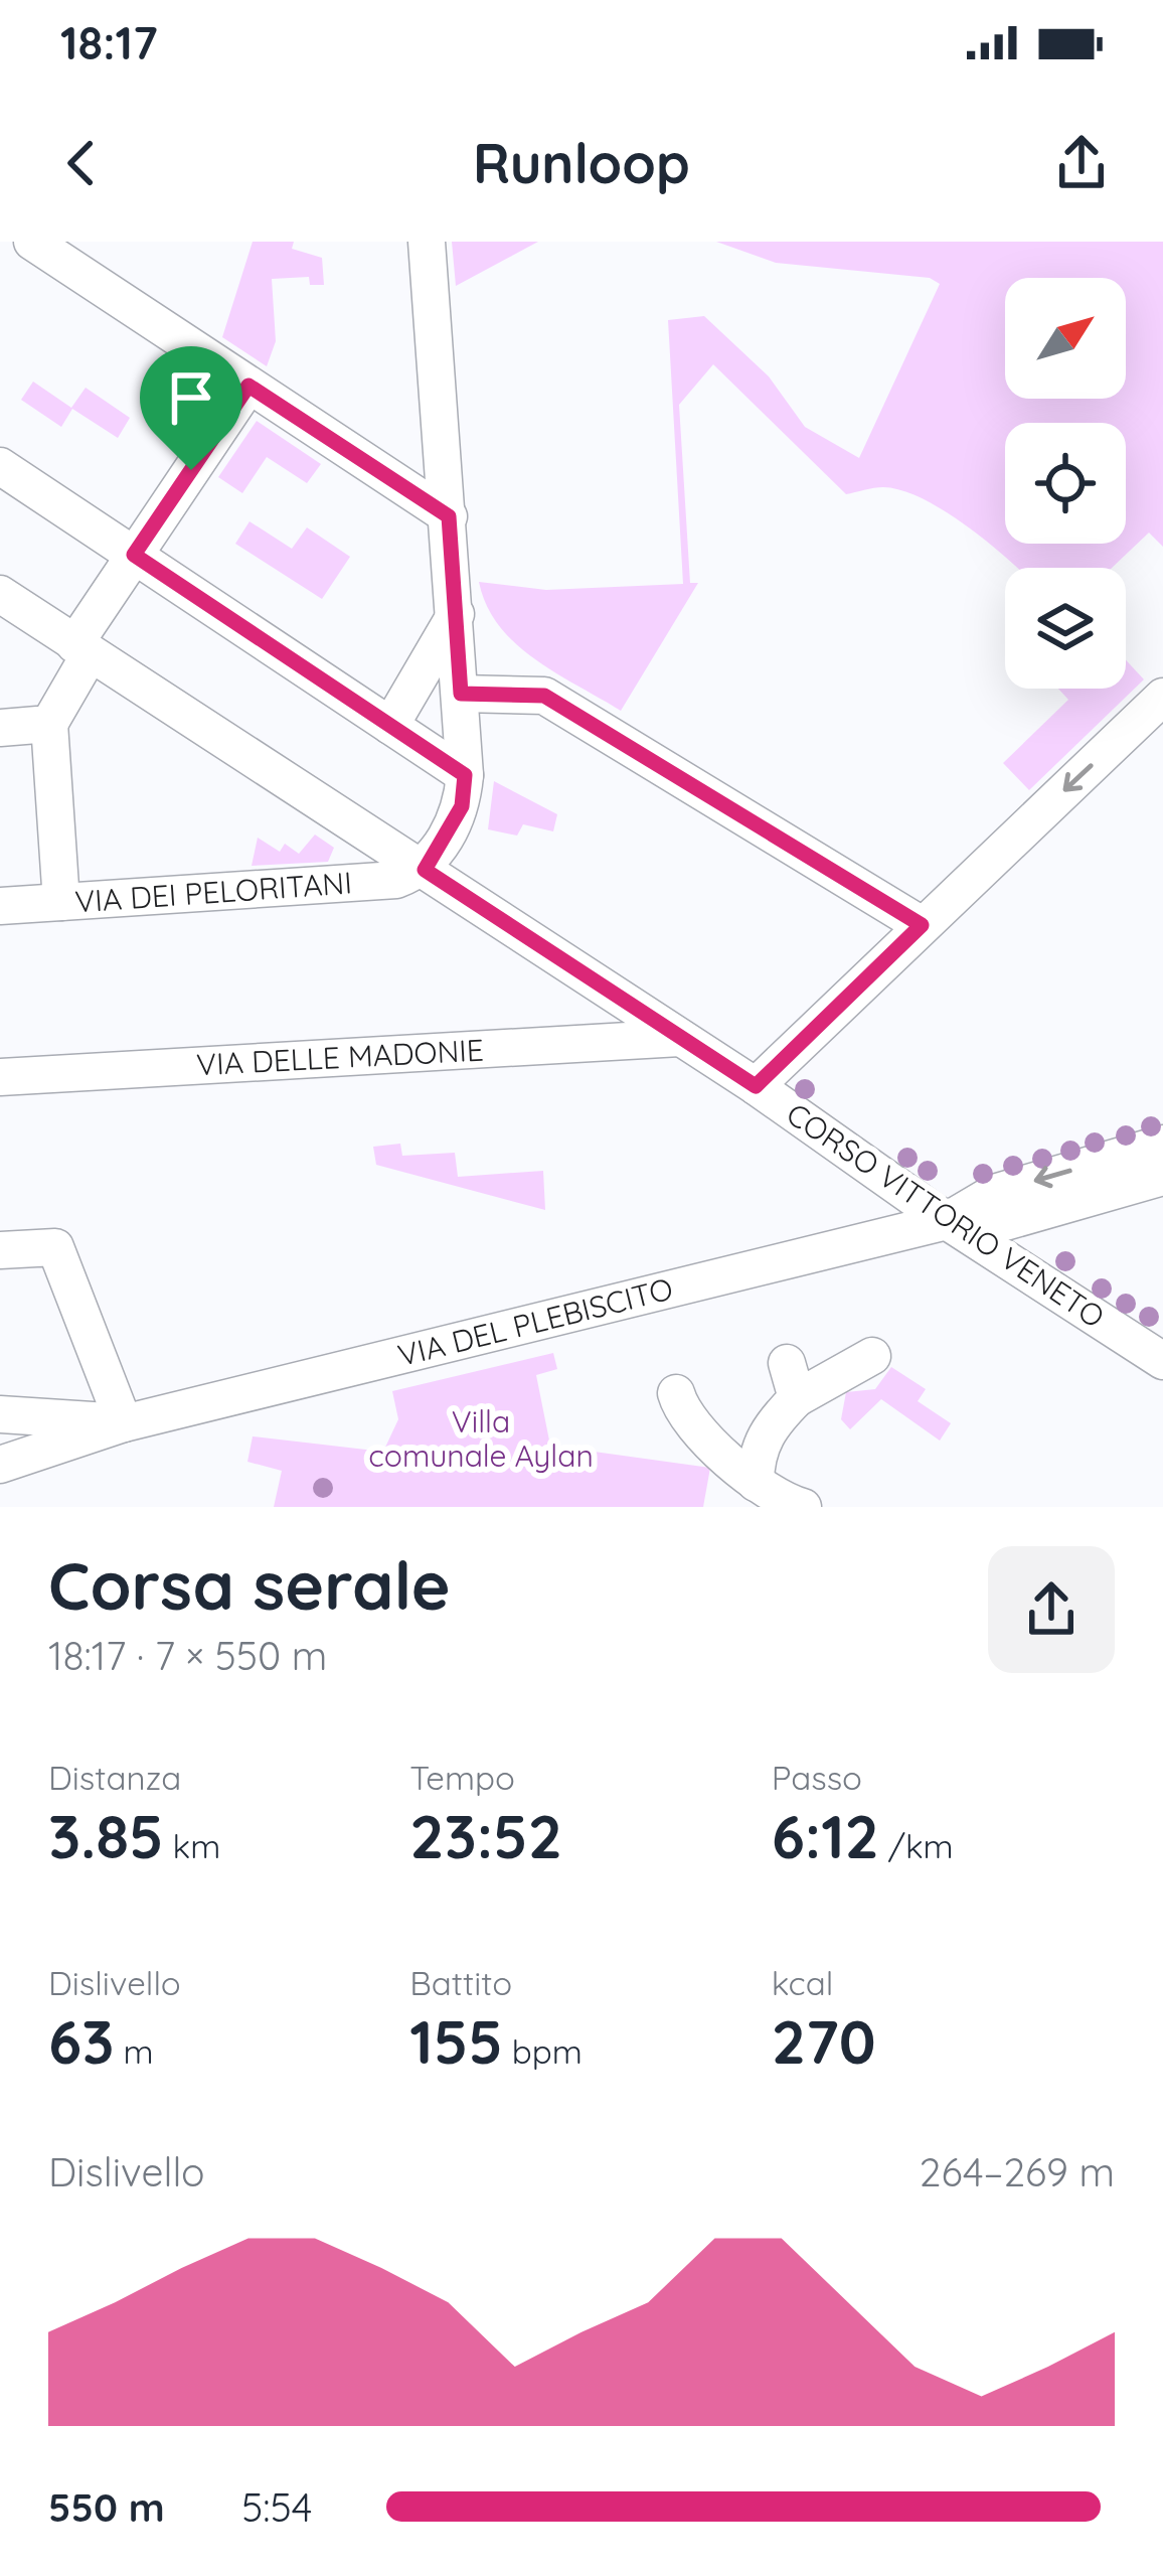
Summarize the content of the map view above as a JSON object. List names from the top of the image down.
{
  "streets": {
    "street": [
      "VIA DEI PELORITANI",
      "VIA DELLE MADONIE",
      "CORSO VITTORIO VENETO",
      "VIA DEL PLEBISCITO"
    ]
  },
  "crossings": [
    ["VIA DEI PELORITANI", "CORSO VITTORIO VENETO"],
    ["VIA DELLE MADONIE", "CORSO VITTORIO VENETO"],
    ["CORSO VITTORIO VENETO", "VIA DEL PLEBISCITO"]
  ],
  "parks": ["Villa comunale Aylan"],
  "north": "top right",
  "page": {
    "status": "18:17",
    "header": "Runloop",
    "heading": ["Corsa serale", "18:17 · 7 × 550 m"],
    "stats": [
      ["Distanza", "3.85 km"],
      ["Tempo", "23:52"],
      ["Passo", "6:12 /km"],
      ["Dislivello", "63 m"],
      ["Battito", "155 bpm"],
      ["kcal", "270"]
    ],
    "chart": ["Dislivello", "264–269 m"],
    "list": [
      {
        "name": "550 m",
        "note": "5:54"
      }
    ]
  }
}
